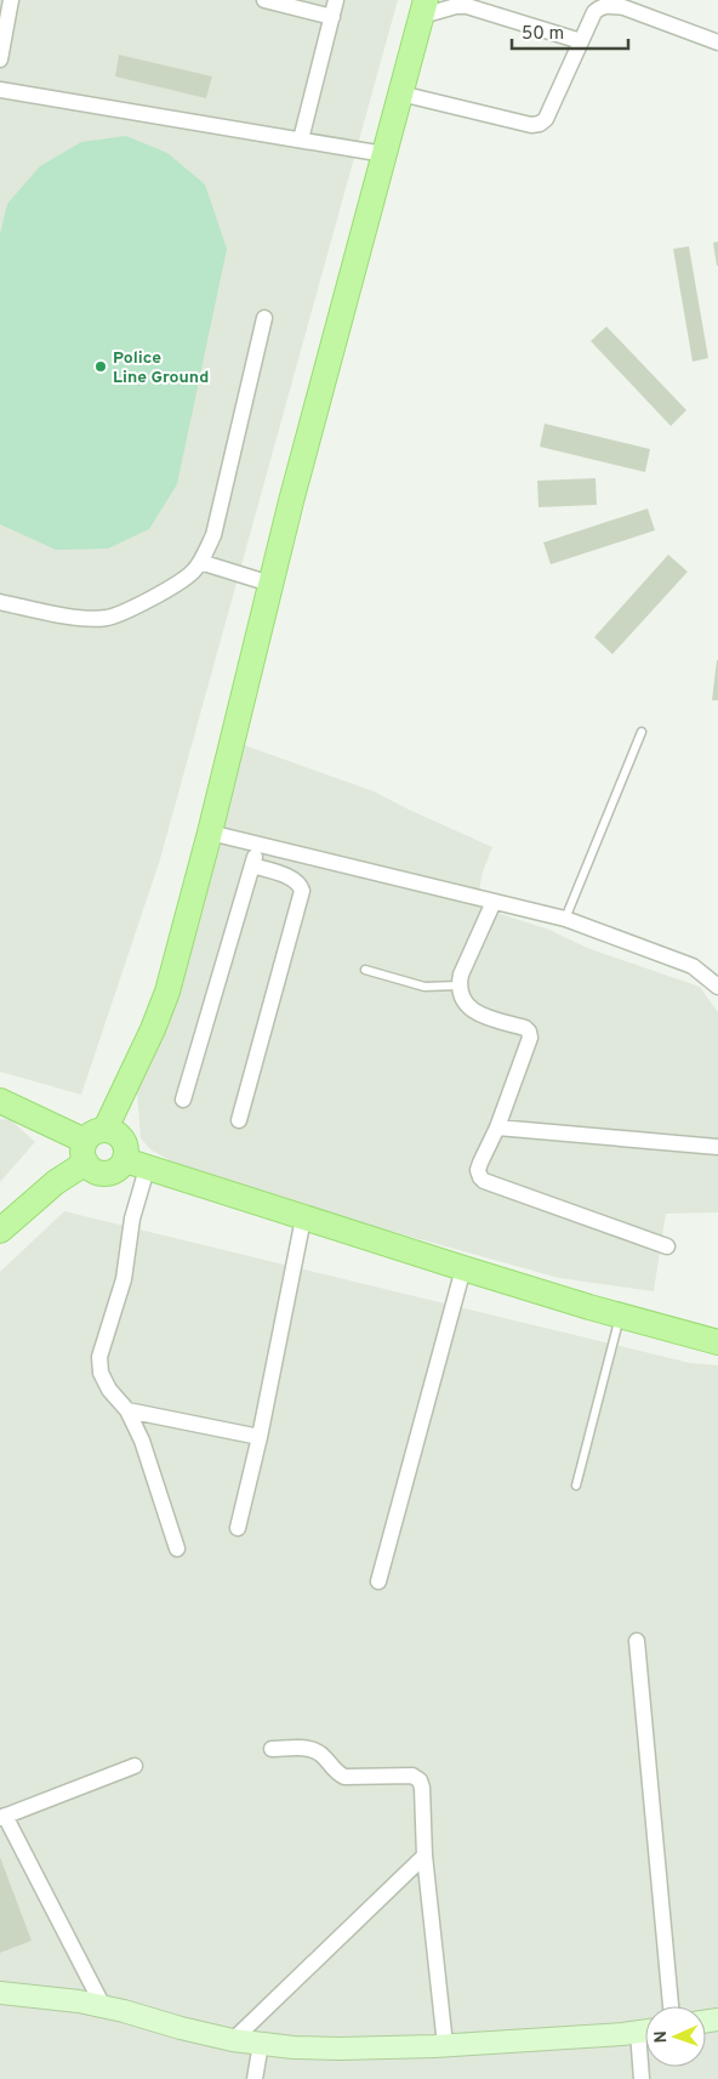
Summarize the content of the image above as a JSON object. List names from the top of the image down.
{
  "places": ["Police Line Ground"],
  "scale_bar": "50 m",
  "north": "left"
}
